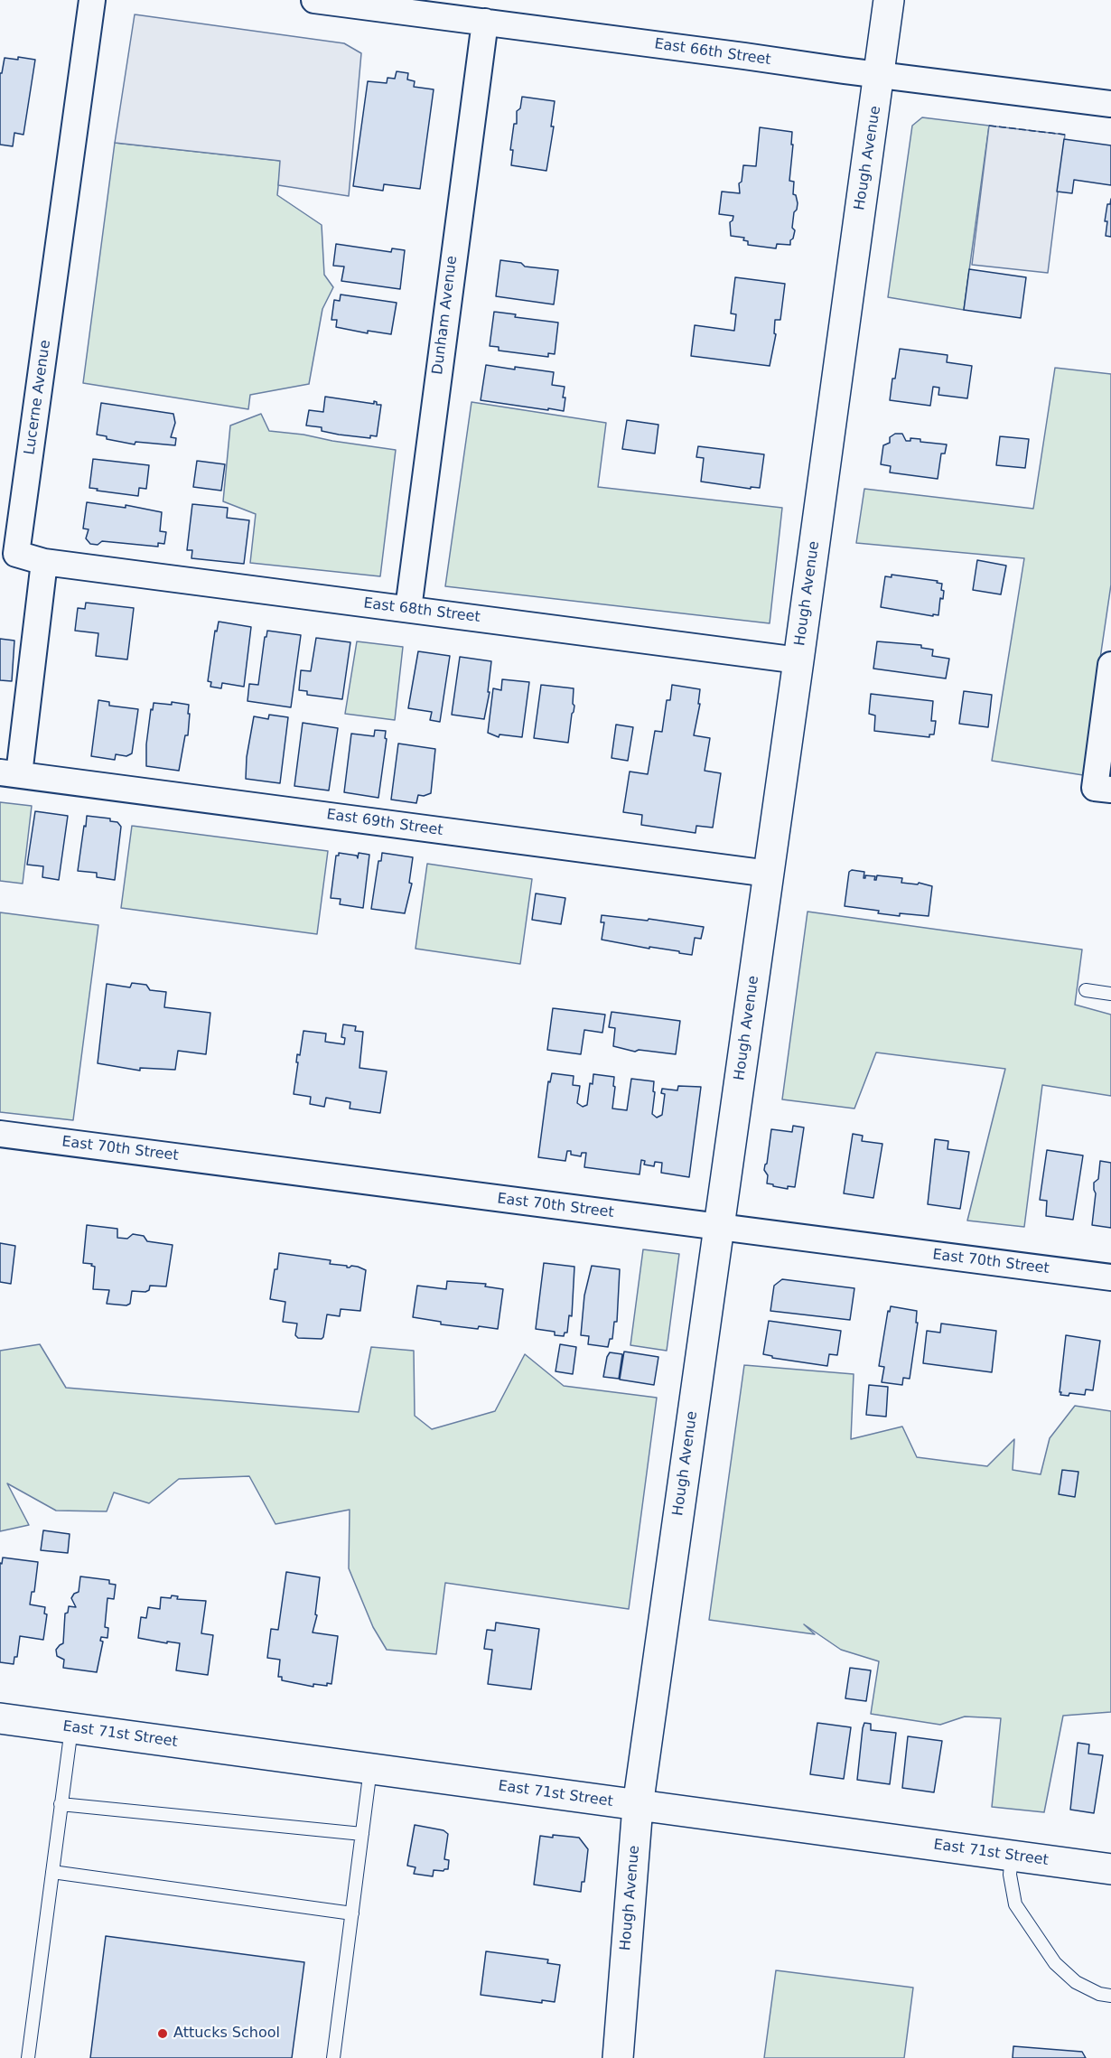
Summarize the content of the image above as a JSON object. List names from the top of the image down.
{
  "streets": {
    "street": [
      "East 66th Street",
      "Hough Avenue",
      "Dunham Avenue",
      "Lucerne Avenue",
      "East 68th Street",
      "East 69th Street",
      "East 70th Street",
      "East 71st Street"
    ]
  },
  "crossings": [
    ["East 66th Street", "Hough Avenue"],
    ["East 66th Street", "Dunham Avenue"],
    ["Hough Avenue", "East 68th Street"],
    ["Hough Avenue", "East 69th Street"],
    ["Hough Avenue", "East 70th Street"],
    ["Hough Avenue", "East 71st Street"],
    ["Dunham Avenue", "East 68th Street"],
    ["Lucerne Avenue", "East 68th Street"]
  ],
  "places": ["Attucks School"]
}
